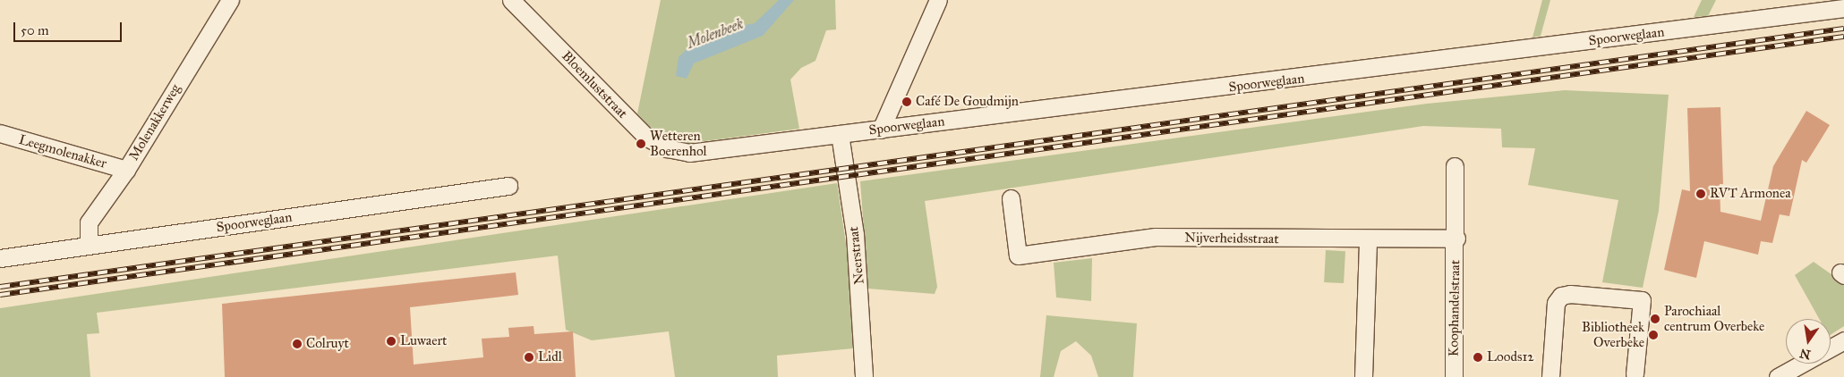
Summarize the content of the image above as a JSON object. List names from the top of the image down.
{
  "streets": {
    "street": [
      "Spoorweglaan",
      "Bloemluststraat",
      "Molenakkerweg",
      "Leegmolenakker",
      "Nijverheidsstraat",
      "Neerstraat",
      "Koophandelstraat"
    ]
  },
  "crossings": [
    ["Spoorweglaan", "Bloemluststraat"],
    ["Spoorweglaan", "Molenakkerweg"],
    ["Spoorweglaan", "Neerstraat"],
    ["Molenakkerweg", "Leegmolenakker"]
  ],
  "water": ["Molenbeek"],
  "places": [
    "Café De Goudmijn",
    "Wetteren Boerenhol",
    "RVT Armonea",
    "Parochiaal centrum Overbeke",
    "Bibliotheek Overbeke",
    "Luwaert",
    "Colruyt",
    "Lidl",
    "Loods12"
  ],
  "scale_bar": "50 m",
  "north": "bottom"
}
